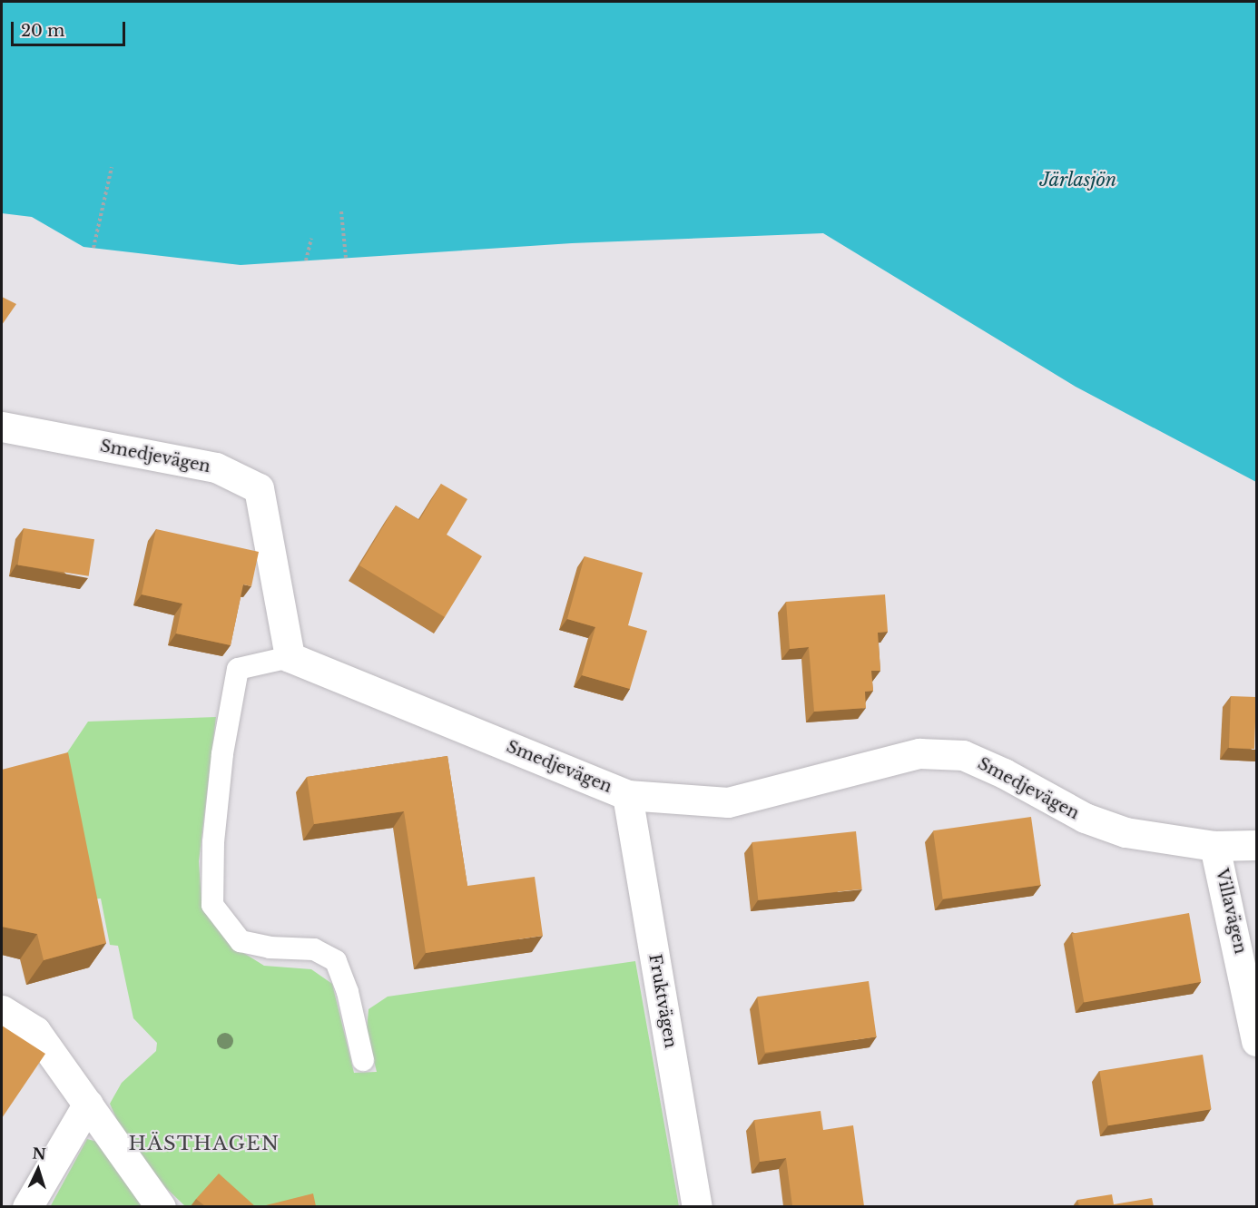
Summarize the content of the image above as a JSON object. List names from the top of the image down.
{
  "streets": {
    "street": ["Smedjevägen", "Villavägen", "Fruktvägen"]
  },
  "crossings": [
    ["Smedjevägen", "Villavägen"],
    ["Smedjevägen", "Fruktvägen"]
  ],
  "districts": ["HÄSTHAGEN"],
  "water": ["Järlasjön"],
  "scale_bar": "20 m",
  "north": "top"
}
